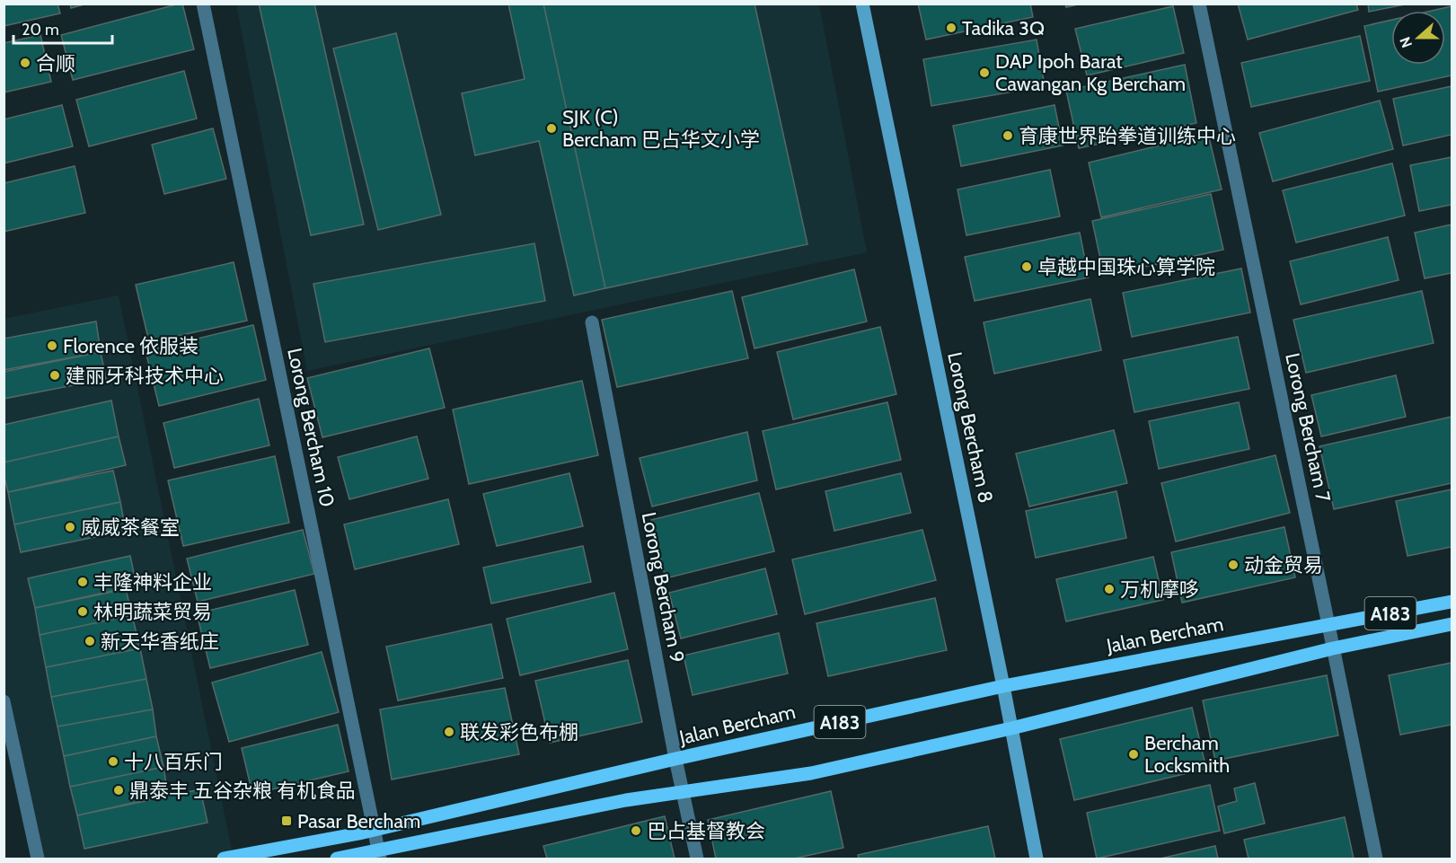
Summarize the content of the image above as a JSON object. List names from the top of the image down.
{
  "streets": {
    "main road": ["A183", "Jalan Bercham"],
    "street": [
      "Lorong Bercham 10",
      "Lorong Bercham 8",
      "Lorong Bercham 7",
      "Lorong Bercham 9"
    ]
  },
  "crossings": [
    ["Lorong Bercham 10", "A183"],
    ["Lorong Bercham 10", "Jalan Bercham"],
    ["Lorong Bercham 8", "A183"],
    ["Lorong Bercham 8", "Jalan Bercham"],
    ["Lorong Bercham 7", "A183"],
    ["Lorong Bercham 7", "Jalan Bercham"],
    ["Lorong Bercham 9", "A183"],
    ["Lorong Bercham 9", "Jalan Bercham"]
  ],
  "places": {
    "other": [
      "Tadika 3Q",
      "合顺",
      "DAP Ipoh Barat Cawangan Kg Bercham",
      "SJK (C) Bercham 巴占华文小学",
      "育康世界跆拳道训练中心",
      "卓越中国珠心算学院",
      "Florence 依服装",
      "建丽牙科技术中心",
      "威威茶餐室",
      "动金贸易",
      "丰隆神料企业",
      "万机摩哆",
      "林明蔬菜贸易",
      "新天华香纸庄",
      "联发彩色布棚",
      "Bercham Locksmith",
      "十八百乐门",
      "鼎泰丰 五谷杂粮 有机食品",
      "巴占基督教会"
    ],
    "transit": ["Pasar Bercham"]
  },
  "scale_bar": "20 m",
  "north": "left"
}
